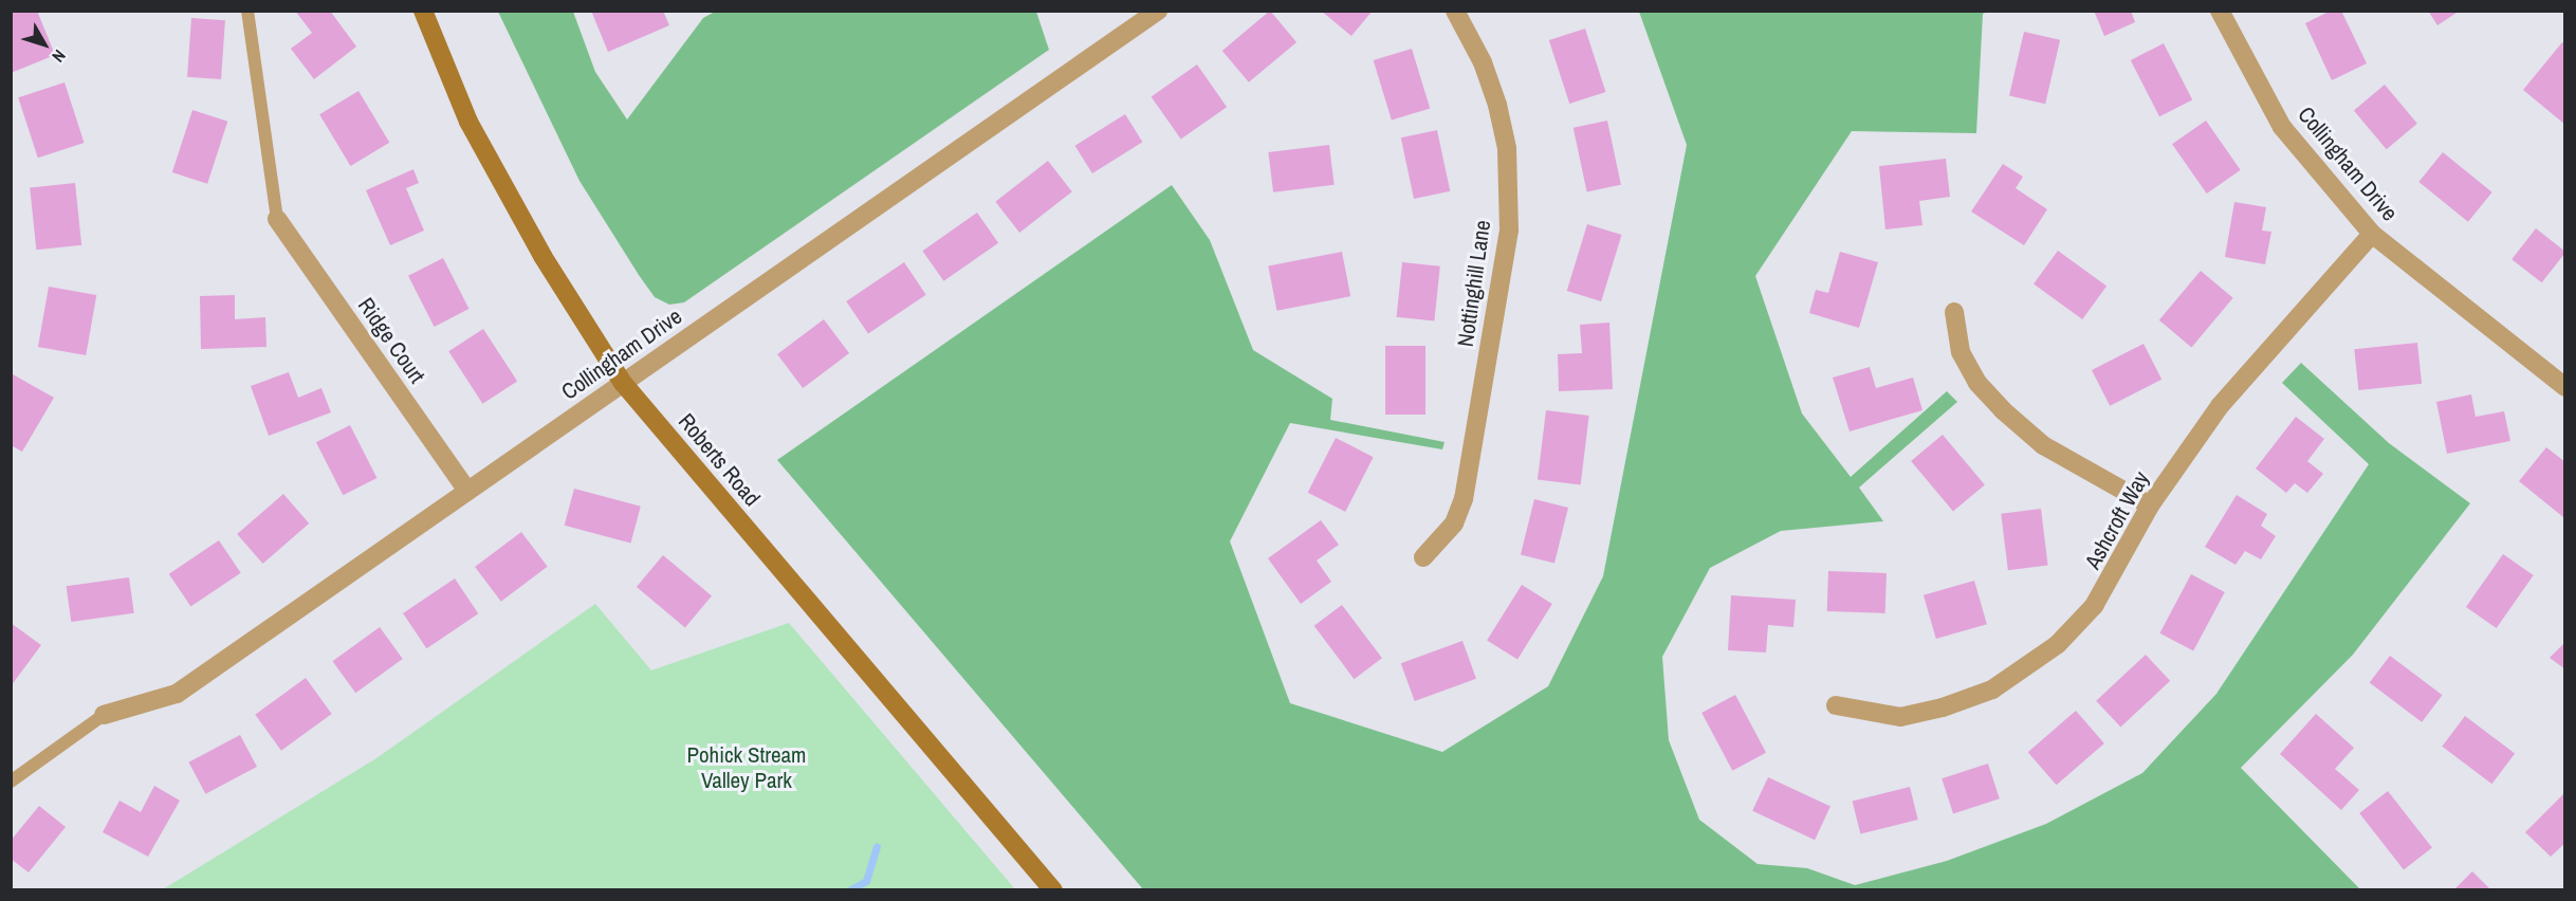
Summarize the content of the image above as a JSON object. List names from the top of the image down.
{
  "streets": {
    "main road": ["Roberts Road"],
    "street": [
      "Collingham Drive",
      "Nottinghill Lane",
      "Ridge Court",
      "Ashcroft Way"
    ]
  },
  "crossings": [
    ["Collingham Drive", "Ridge Court"],
    ["Collingham Drive", "Roberts Road"],
    ["Collingham Drive", "Ashcroft Way"]
  ],
  "parks": ["Pohick Stream Valley Park"],
  "north": "bottom right"
}
